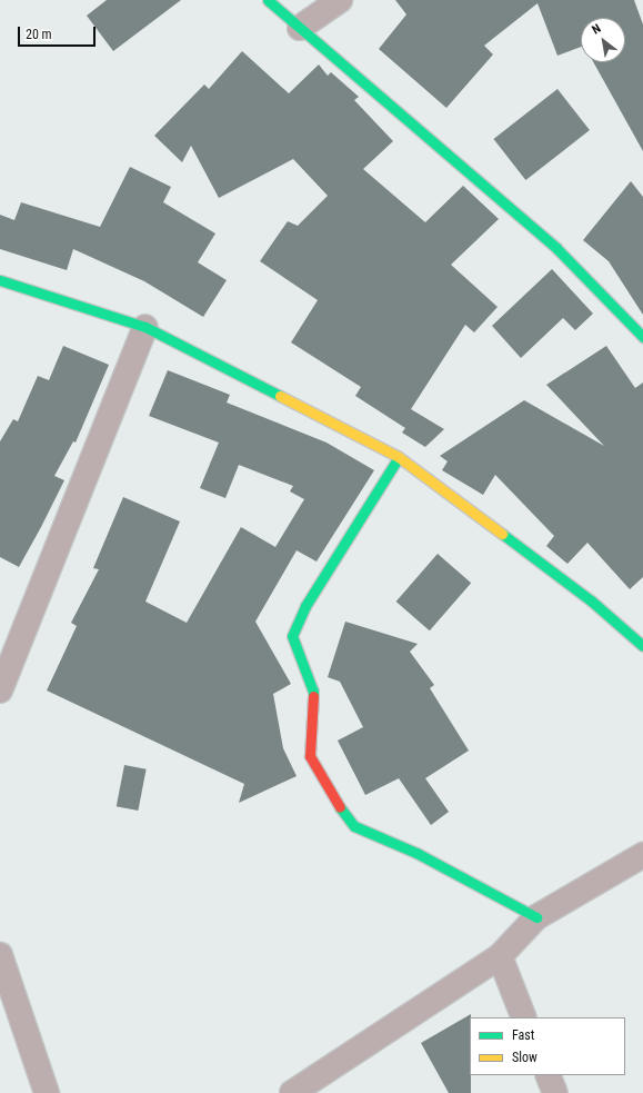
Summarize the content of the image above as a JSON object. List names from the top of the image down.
{
  "legend": ["Fast", "Slow"],
  "scale_bar": "20 m",
  "north": "top left"
}
